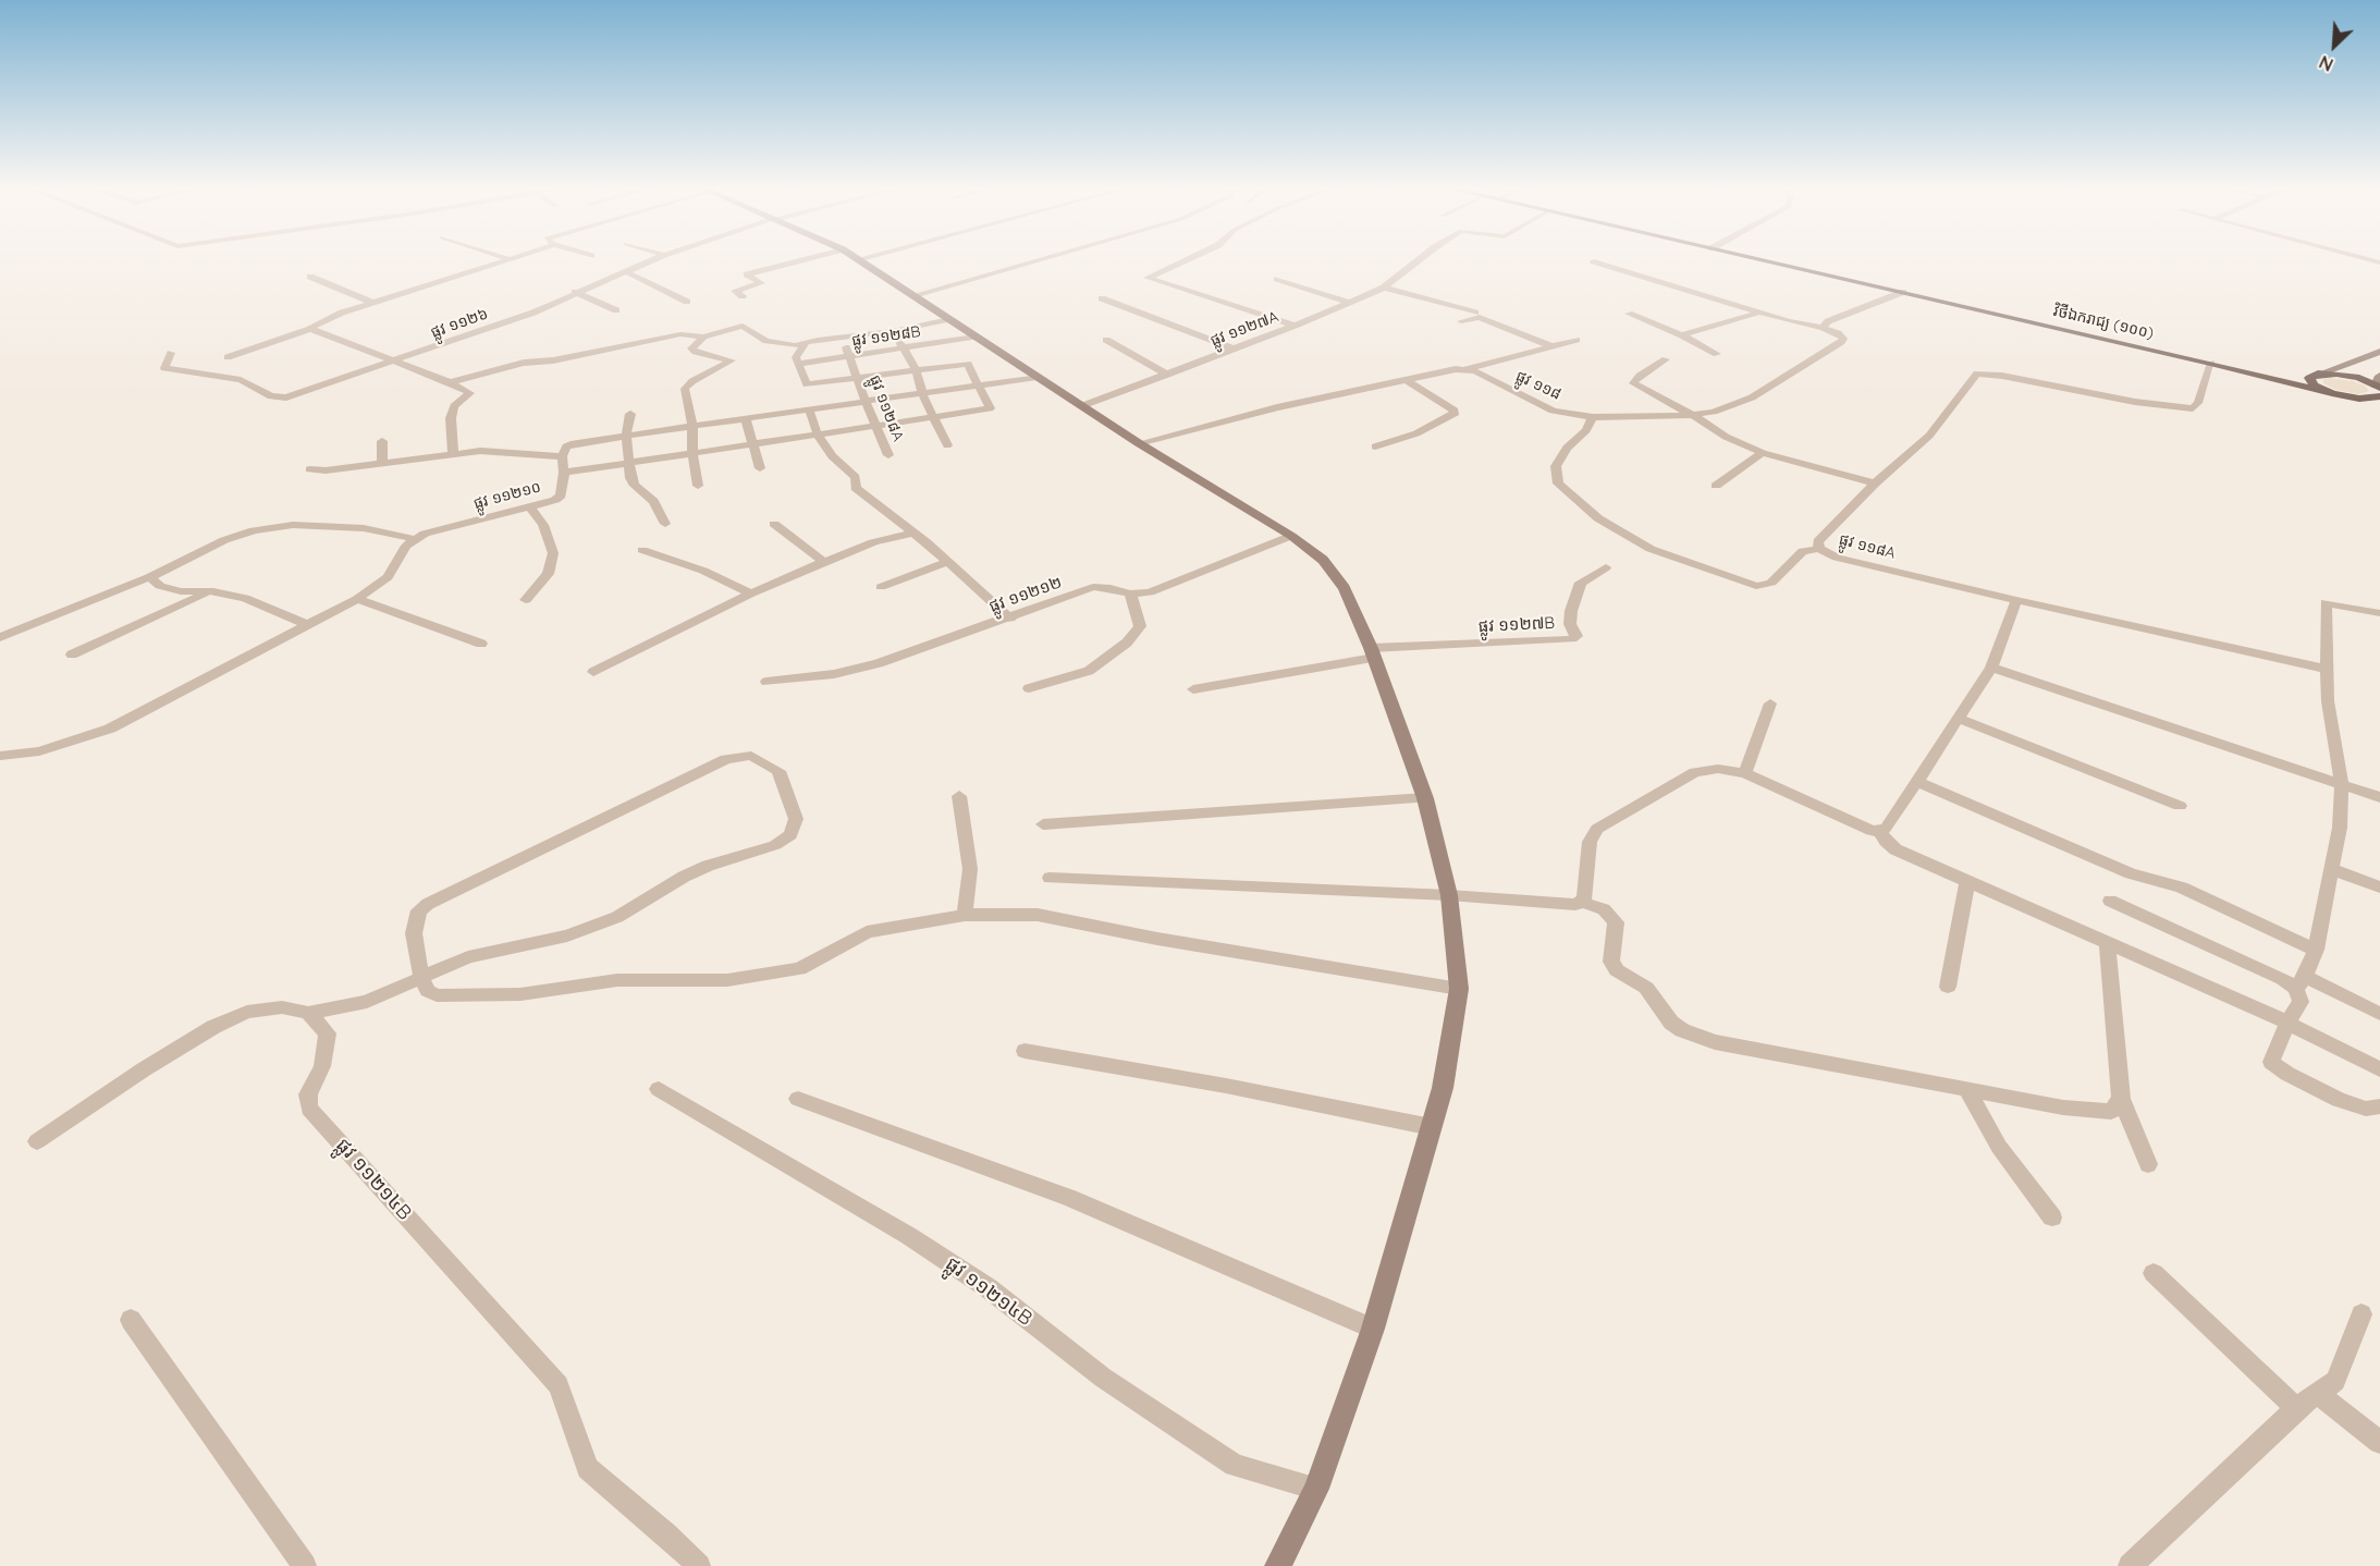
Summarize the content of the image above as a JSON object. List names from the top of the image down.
{
  "streets": {
    "main road": ["វិថីឯករាជ្យ (១០០)"],
    "street": [
      "ផ្លូវ ១១២៦",
      "ផ្លូវ ១១២៧A",
      "ផ្លូវ ១១២៨B",
      "ផ្លូវ ១១៨",
      "ផ្លូវ ១១២៨A",
      "ផ្លូវ ១១២១០",
      "ផ្លូវ ១១៨A",
      "ផ្លូវ ១១២១២",
      "ផ្លូវ ១១២៧B",
      "ផ្លូវ ១១២១៤B"
    ]
  },
  "crossings": [
    ["វិថីឯករាជ្យ (១០០)", "ផ្លូវ ១១៨A"],
    ["ផ្លូវ ១១២៨B", "ផ្លូវ ១១២៨A"]
  ],
  "north": "bottom left"
}
